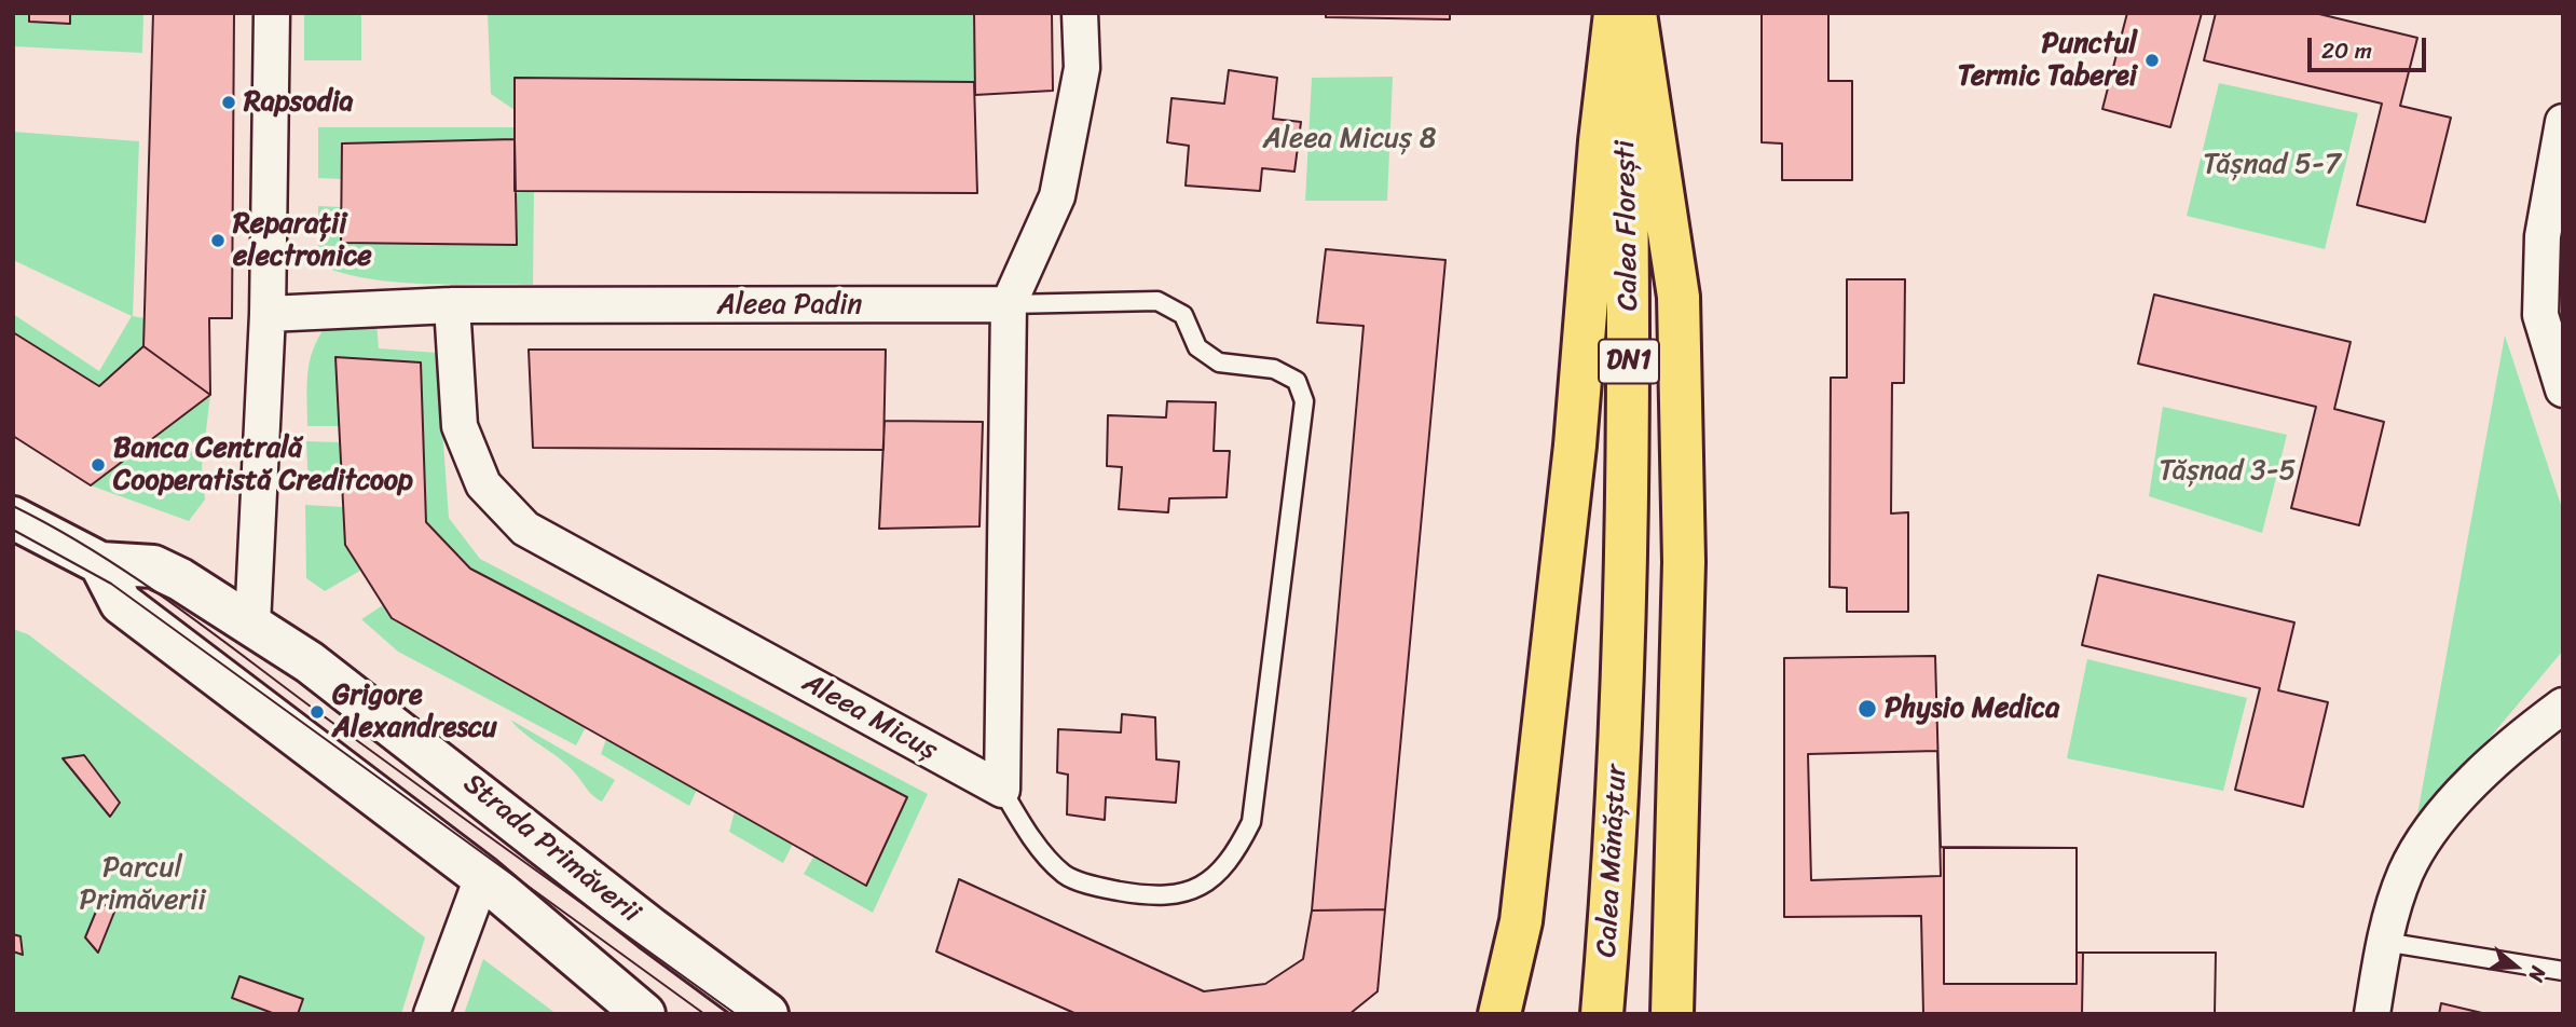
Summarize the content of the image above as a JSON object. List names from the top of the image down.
{
  "streets": {
    "main road": [
      "Calea Florești",
      "DN1",
      "Strada Primăverii",
      "Calea Mănăștur"
    ],
    "street": ["Aleea Padin", "Aleea Micuș"]
  },
  "crossings": [
    ["Calea Florești", "Calea Mănăștur"],
    ["Aleea Padin", "Aleea Micuș"]
  ],
  "parks": [
    "Aleea Micuș 8",
    "Tășnad 5-7",
    "Tășnad 3-5",
    "Parcul Primăverii"
  ],
  "places": [
    "Punctul Termic Taberei",
    "Rapsodia",
    "Reparații electronice",
    "Banca Centrală Cooperatistă Creditcoop",
    "Physio Medica",
    "Grigore Alexandrescu"
  ],
  "scale_bar": "20 m",
  "north": "right"
}
